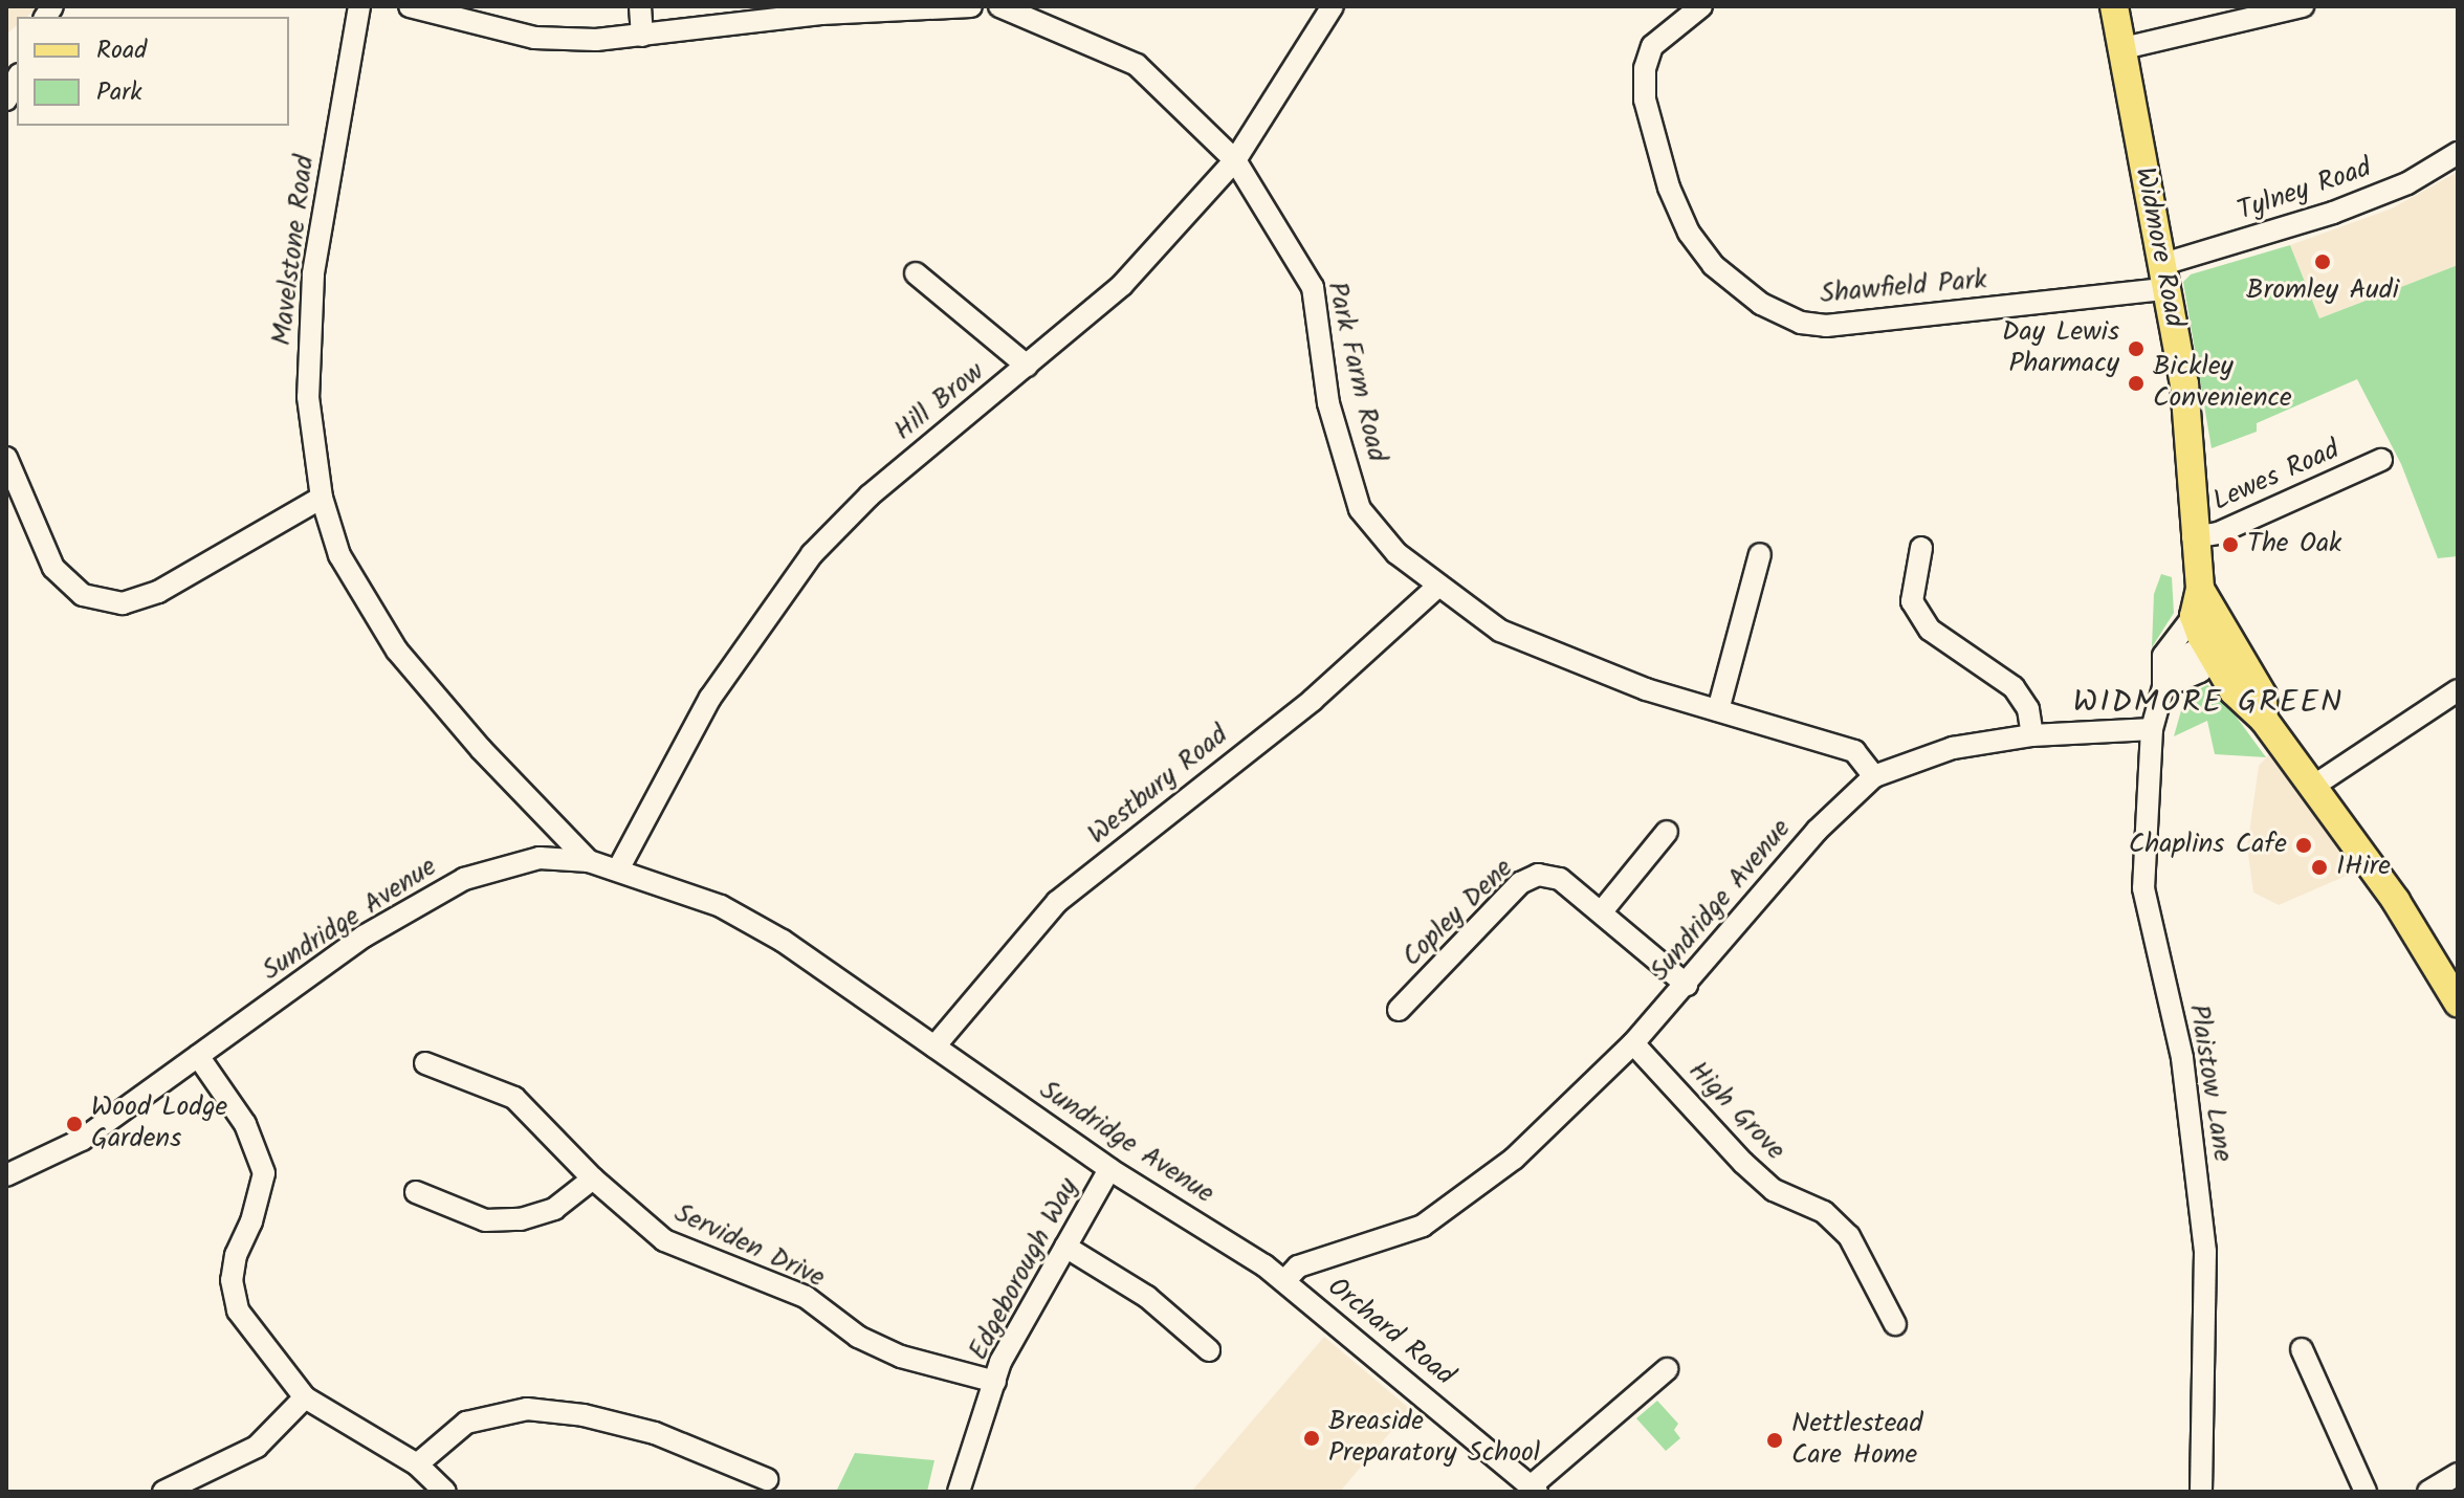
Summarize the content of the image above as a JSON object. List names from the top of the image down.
{
  "streets": {
    "main road": ["Widmore Road"],
    "street": [
      "Tylney Road",
      "Mavelstone Road",
      "Shawfield Park",
      "Park Farm Road",
      "Hill Brow",
      "Lewes Road",
      "Westbury Road",
      "Sundridge Avenue",
      "Copley Dene",
      "Plaistow Lane",
      "High Grove",
      "Serviden Drive",
      "Edgeborough Way",
      "Orchard Road"
    ]
  },
  "crossings": [
    ["Tylney Road", "Widmore Road"],
    ["Tylney Road", "Shawfield Park"],
    ["Widmore Road", "Shawfield Park"],
    ["Widmore Road", "Lewes Road"],
    ["Widmore Road", "Plaistow Lane"],
    ["Mavelstone Road", "Sundridge Avenue"],
    ["Park Farm Road", "Hill Brow"],
    ["Park Farm Road", "Westbury Road"],
    ["Park Farm Road", "Sundridge Avenue"],
    ["Hill Brow", "Sundridge Avenue"],
    ["Westbury Road", "Sundridge Avenue"],
    ["Sundridge Avenue", "Copley Dene"],
    ["Sundridge Avenue", "Plaistow Lane"],
    ["Sundridge Avenue", "High Grove"],
    ["Sundridge Avenue", "Edgeborough Way"],
    ["Sundridge Avenue", "Orchard Road"],
    ["Serviden Drive", "Edgeborough Way"]
  ],
  "districts": ["WIDMORE GREEN"],
  "places": [
    "Bromley Audi",
    "Day Lewis Pharmacy",
    "Bickley Convenience",
    "The Oak",
    "Chaplins Cafe",
    "IHire",
    "Wood Lodge Gardens",
    "Breaside Preparatory School",
    "Nettlestead Care Home"
  ],
  "legend": ["Road", "Park"]
}
